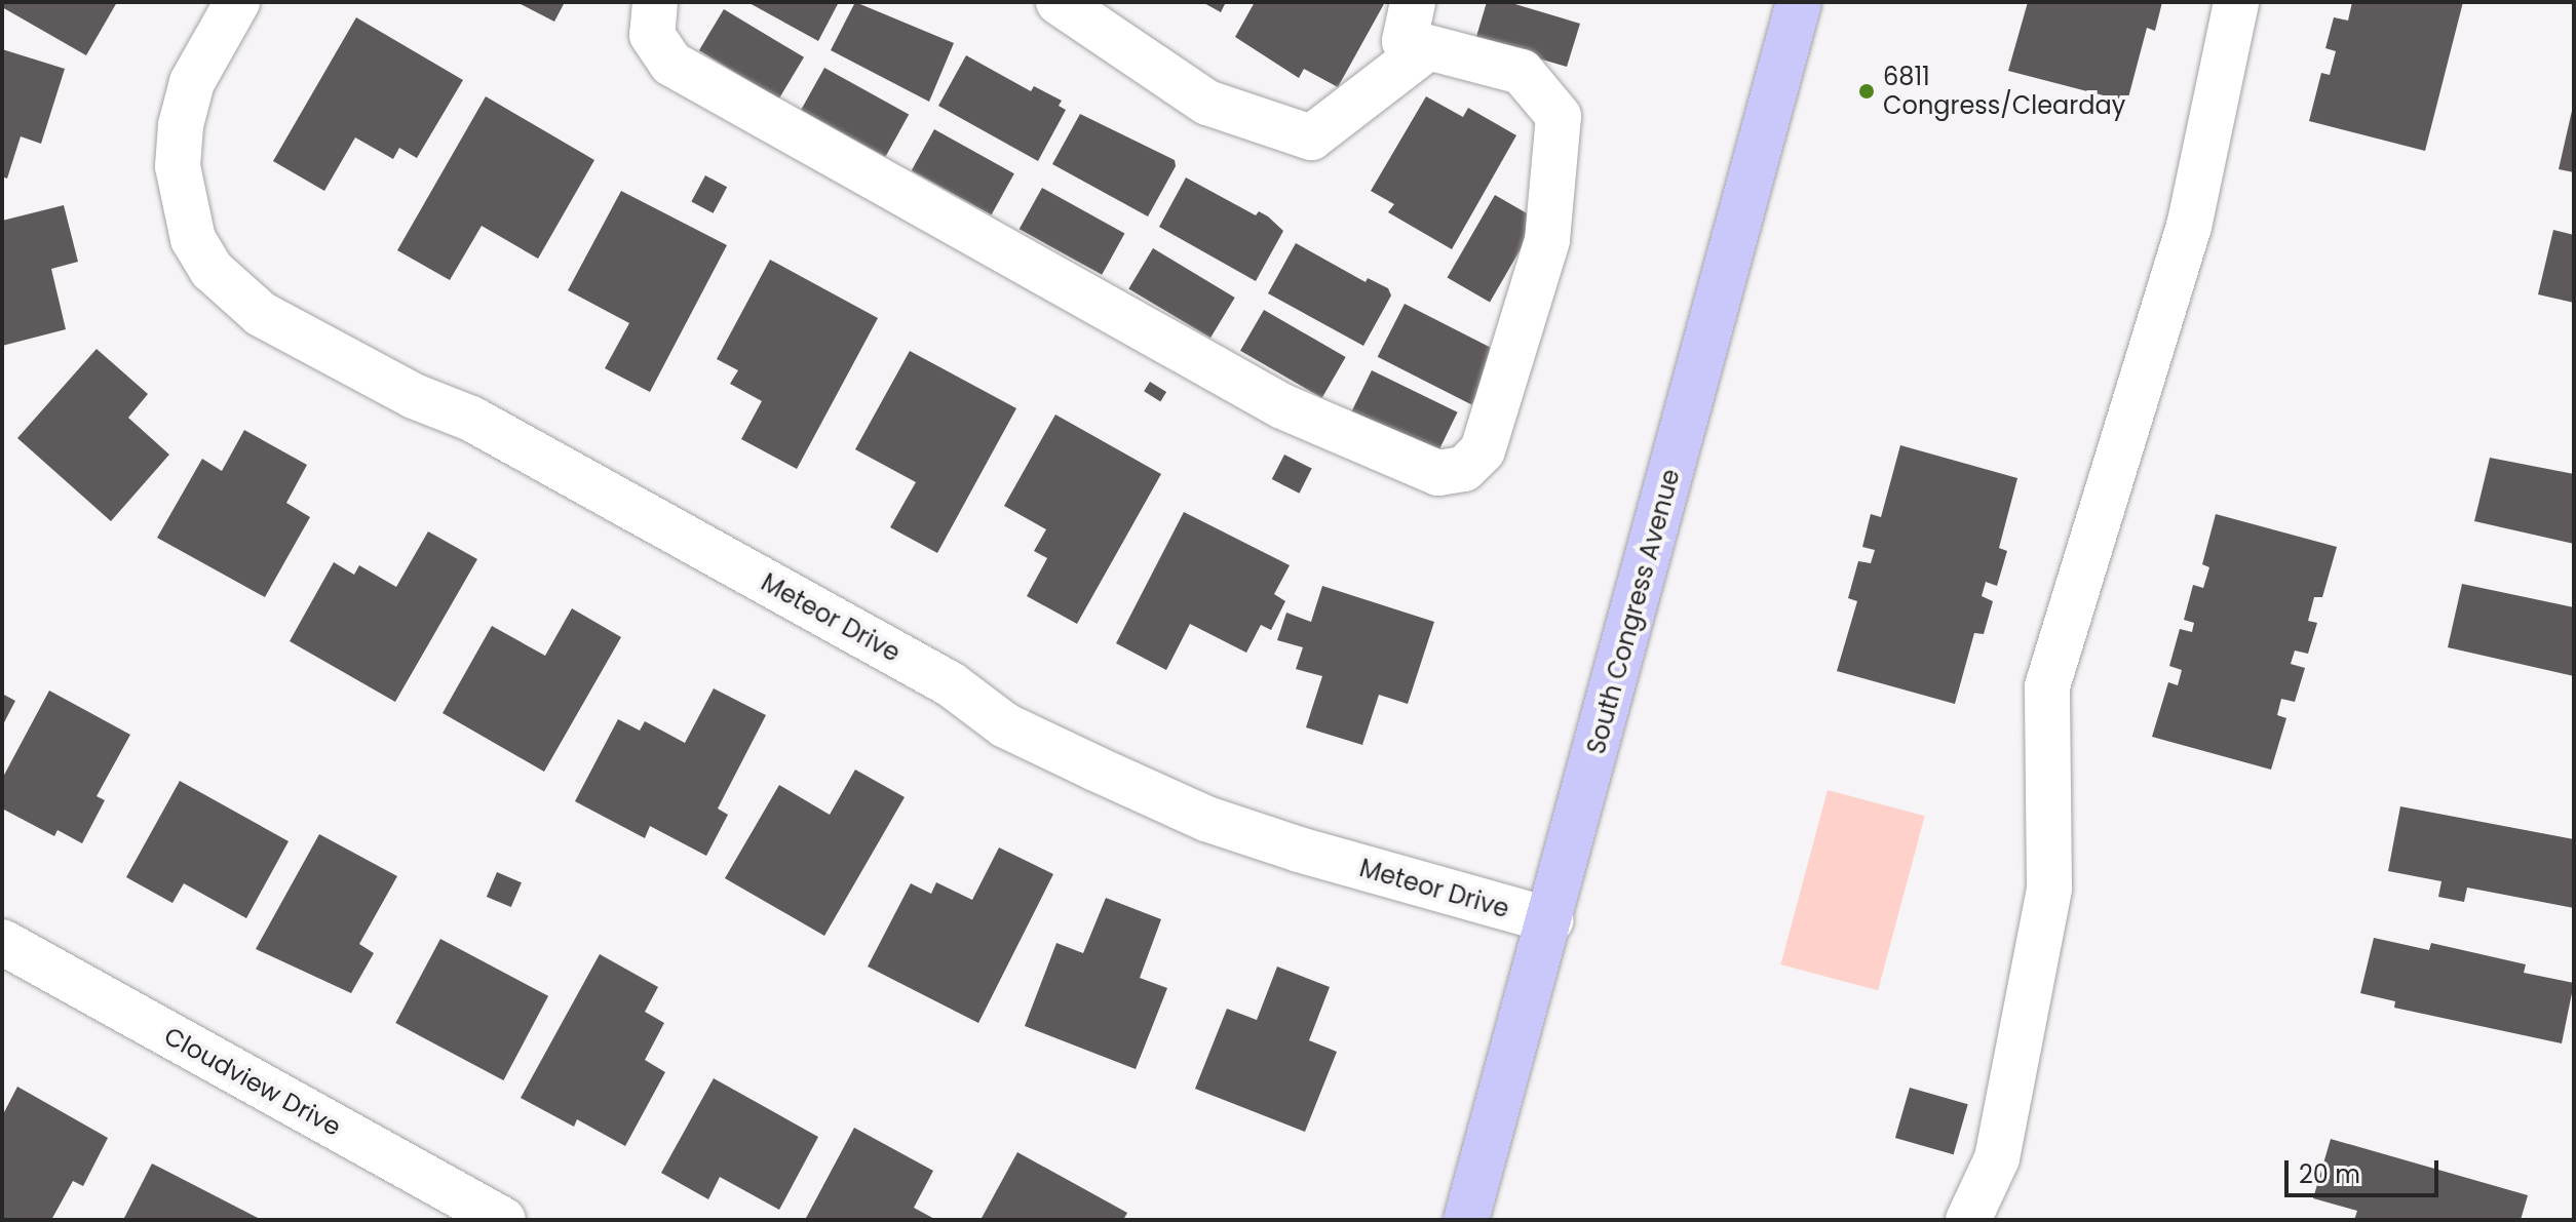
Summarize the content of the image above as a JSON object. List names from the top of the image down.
{
  "streets": {
    "main road": ["South Congress Avenue"],
    "street": ["Meteor Drive", "Cloudview Drive"]
  },
  "crossings": [
    ["South Congress Avenue", "Meteor Drive"]
  ],
  "places": ["6811 Congress/Clearday"],
  "scale_bar": "20 m"
}
